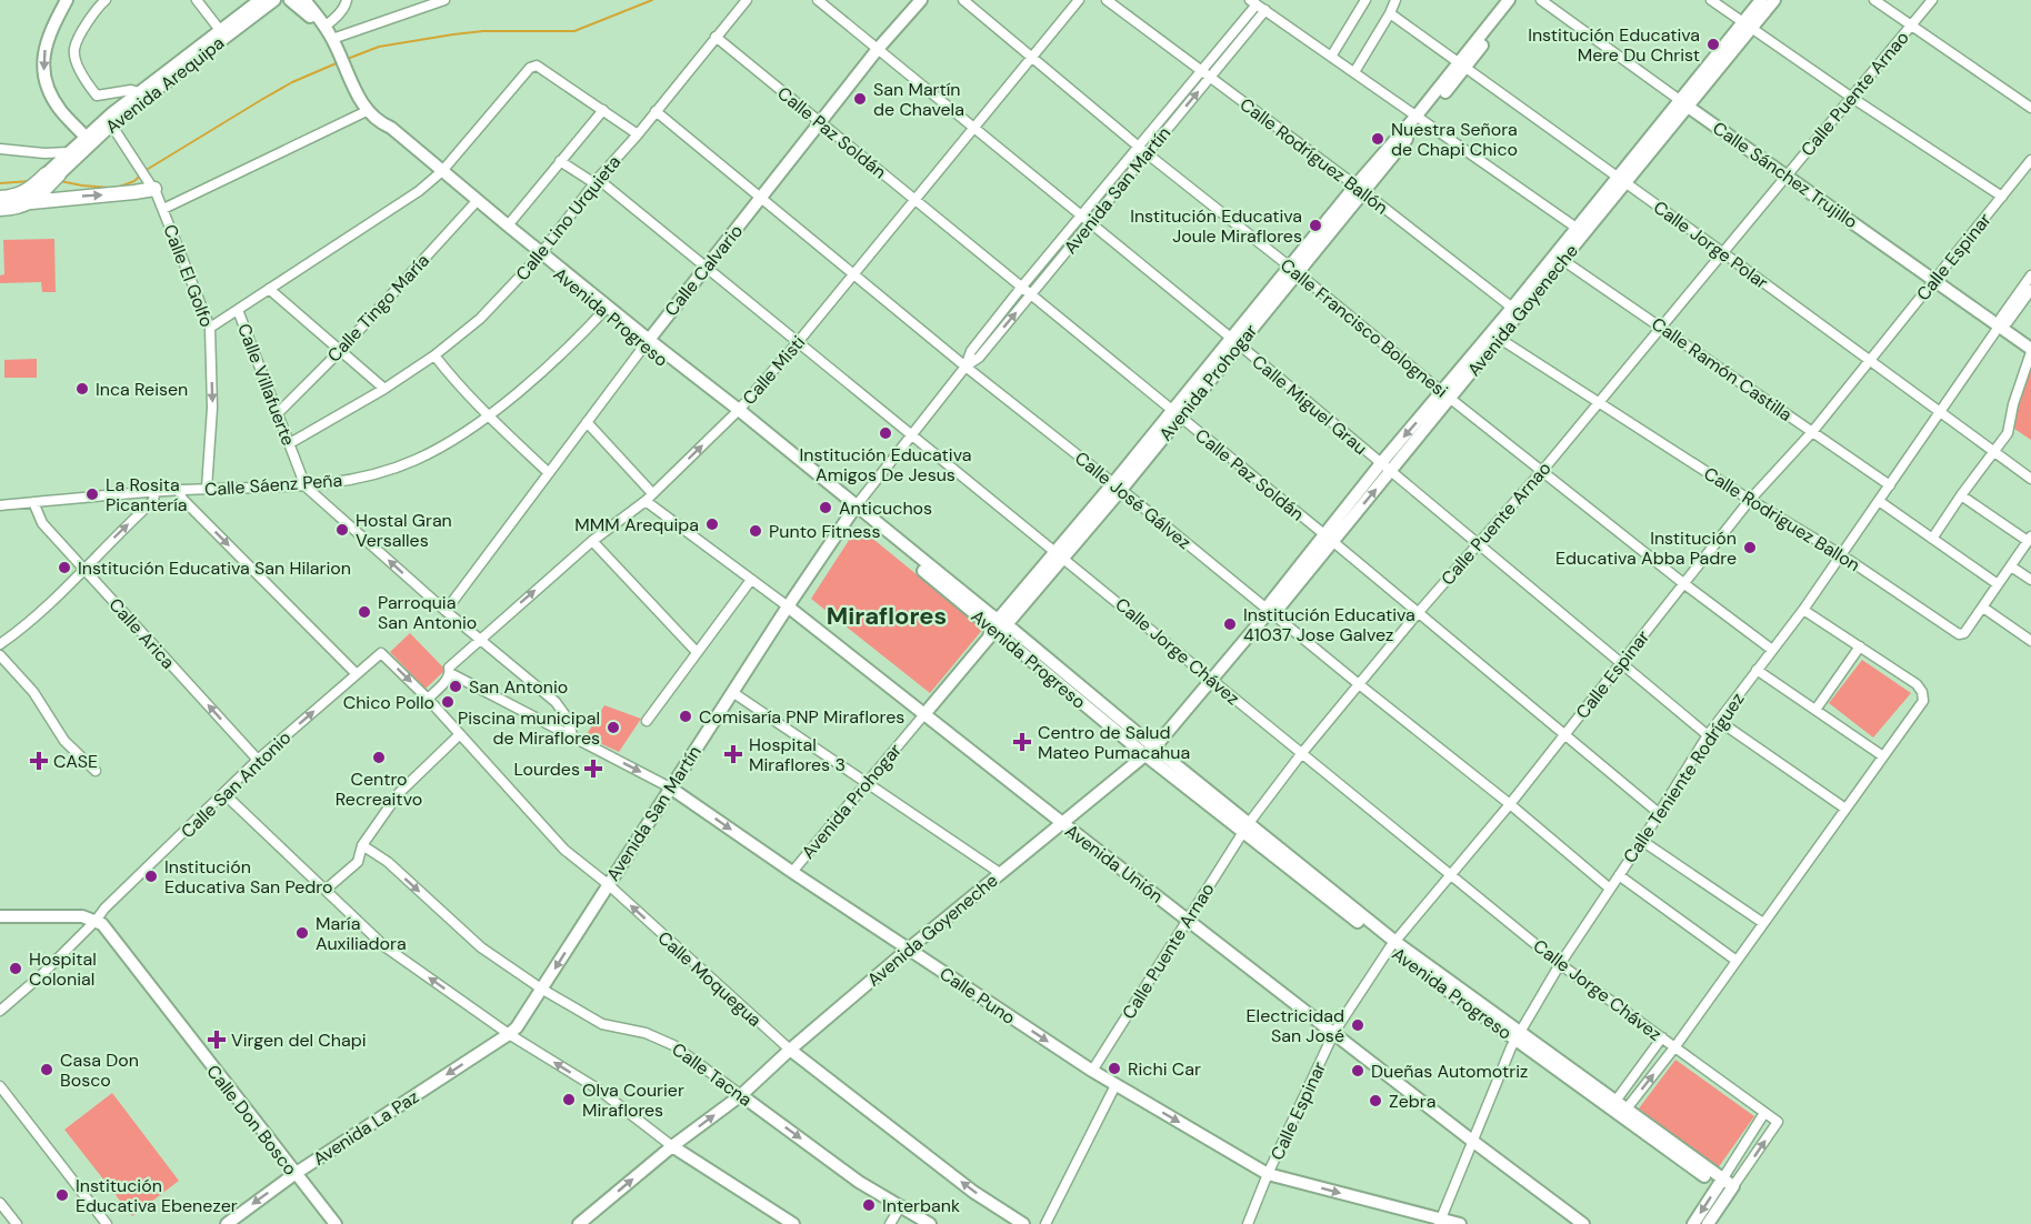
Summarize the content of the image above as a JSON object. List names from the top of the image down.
{
  "streets": {
    "street": [
      "Avenida Arequipa",
      "Calle Puente Arnao",
      "Calle Paz Soldán",
      "Calle Rodríguez Ballón",
      "Calle Sánchez Trujillo",
      "Avenida San Martín",
      "Calle Lino Urquieta",
      "Calle Jorge Polar",
      "Calle Espinar",
      "Calle Calvario",
      "Calle El Golfo",
      "Calle Tingo María",
      "Avenida Goyeneche",
      "Avenida Progreso",
      "Calle Francisco Bolognesi",
      "Calle Ramón Castilla",
      "Calle Misti",
      "Avenida Prohogar",
      "Calle Villafuerte",
      "Calle Miguel Grau",
      "Calle Sáenz Peña",
      "Calle José Gálvez",
      "Calle Rodriguez Ballon",
      "Calle Arica",
      "Calle Jorge Chávez",
      "Calle Teniente Rodríguez",
      "Calle San Antonio",
      "Avenida Unión",
      "Calle Moquegua",
      "Calle Puno",
      "Calle Tacna",
      "Calle Don Bosco",
      "Avenida La Paz"
    ]
  },
  "crossings": [
    ["Avenida Arequipa", "Calle El Golfo"],
    ["Calle Puente Arnao", "Calle Paz Soldán"],
    ["Calle Puente Arnao", "Calle Sánchez Trujillo"],
    ["Calle Puente Arnao", "Calle Jorge Polar"],
    ["Calle Puente Arnao", "Avenida Progreso"],
    ["Calle Puente Arnao", "Calle Francisco Bolognesi"],
    ["Calle Puente Arnao", "Calle Ramón Castilla"],
    ["Calle Puente Arnao", "Calle Miguel Grau"],
    ["Calle Puente Arnao", "Calle José Gálvez"],
    ["Calle Puente Arnao", "Calle Rodriguez Ballon"],
    ["Calle Puente Arnao", "Calle Jorge Chávez"],
    ["Calle Puente Arnao", "Avenida Unión"],
    ["Calle Puente Arnao", "Calle Puno"],
    ["Calle Paz Soldán", "Avenida San Martín"],
    ["Calle Paz Soldán", "Calle Lino Urquieta"],
    ["Calle Paz Soldán", "Calle Espinar"],
    ["Calle Paz Soldán", "Calle Calvario"],
    ["Calle Paz Soldán", "Avenida Goyeneche"],
    ["Calle Paz Soldán", "Calle Misti"],
    ["Calle Paz Soldán", "Avenida Prohogar"],
    ["Calle Paz Soldán", "Calle Teniente Rodríguez"],
    ["Calle Rodríguez Ballón", "Avenida San Martín"],
    ["Calle Rodríguez Ballón", "Avenida Goyeneche"],
    ["Calle Rodríguez Ballón", "Avenida Prohogar"],
    ["Calle Sánchez Trujillo", "Calle Espinar"],
    ["Calle Sánchez Trujillo", "Avenida Goyeneche"],
    ["Calle Sánchez Trujillo", "Calle Teniente Rodríguez"],
    ["Avenida San Martín", "Avenida Progreso"],
    ["Avenida San Martín", "Calle Francisco Bolognesi"],
    ["Avenida San Martín", "Calle Miguel Grau"],
    ["Avenida San Martín", "Calle José Gálvez"],
    ["Avenida San Martín", "Calle Jorge Chávez"],
    ["Avenida San Martín", "Avenida Unión"],
    ["Avenida San Martín", "Calle Moquegua"],
    ["Avenida San Martín", "Calle Puno"],
    ["Avenida San Martín", "Calle Tacna"],
    ["Avenida San Martín", "Avenida La Paz"],
    ["Calle Lino Urquieta", "Avenida Progreso"],
    ["Calle Lino Urquieta", "Calle Villafuerte"],
    ["Calle Lino Urquieta", "Calle José Gálvez"],
    ["Calle Lino Urquieta", "Calle Jorge Chávez"],
    ["Calle Jorge Polar", "Calle Espinar"],
    ["Calle Jorge Polar", "Avenida Goyeneche"],
    ["Calle Jorge Polar", "Avenida Prohogar"],
    ["Calle Jorge Polar", "Calle Teniente Rodríguez"],
    ["Calle Espinar", "Avenida Progreso"],
    ["Calle Espinar", "Calle Francisco Bolognesi"],
    ["Calle Espinar", "Calle Ramón Castilla"],
    ["Calle Espinar", "Calle Miguel Grau"],
    ["Calle Espinar", "Calle José Gálvez"],
    ["Calle Espinar", "Calle Rodriguez Ballon"],
    ["Calle Espinar", "Calle Jorge Chávez"],
    ["Calle Espinar", "Avenida Unión"],
    ["Calle Espinar", "Calle Puno"],
    ["Calle Calvario", "Avenida Progreso"],
    ["Calle Calvario", "Calle Villafuerte"],
    ["Calle Calvario", "Calle Miguel Grau"],
    ["Calle Calvario", "Calle José Gálvez"],
    ["Calle Calvario", "Calle Jorge Chávez"],
    ["Calle Calvario", "Avenida Unión"],
    ["Calle El Golfo", "Calle Sáenz Peña"],
    ["Calle Tingo María", "Avenida Progreso"],
    ["Calle Tingo María", "Calle Villafuerte"],
    ["Avenida Goyeneche", "Avenida Progreso"],
    ["Avenida Goyeneche", "Calle Francisco Bolognesi"],
    ["Avenida Goyeneche", "Calle Ramón Castilla"],
    ["Avenida Goyeneche", "Calle Miguel Grau"],
    ["Avenida Goyeneche", "Calle José Gálvez"],
    ["Avenida Goyeneche", "Calle Rodriguez Ballon"],
    ["Avenida Goyeneche", "Calle Jorge Chávez"],
    ["Avenida Goyeneche", "Avenida Unión"],
    ["Avenida Goyeneche", "Calle Moquegua"],
    ["Avenida Goyeneche", "Calle Puno"],
    ["Avenida Goyeneche", "Calle Tacna"],
    ["Avenida Progreso", "Calle Misti"],
    ["Avenida Progreso", "Avenida Prohogar"],
    ["Avenida Progreso", "Calle Sáenz Peña"],
    ["Avenida Progreso", "Calle Teniente Rodríguez"],
    ["Calle Francisco Bolognesi", "Calle Misti"],
    ["Calle Francisco Bolognesi", "Avenida Prohogar"],
    ["Calle Francisco Bolognesi", "Calle Teniente Rodríguez"],
    ["Calle Ramón Castilla", "Calle Teniente Rodríguez"],
    ["Calle Misti", "Calle Villafuerte"],
    ["Calle Misti", "Calle Miguel Grau"],
    ["Calle Misti", "Calle José Gálvez"],
    ["Calle Misti", "Calle Jorge Chávez"],
    ["Calle Misti", "Avenida Unión"],
    ["Calle Misti", "Calle Moquegua"],
    ["Calle Misti", "Calle Puno"],
    ["Avenida Prohogar", "Calle Miguel Grau"],
    ["Avenida Prohogar", "Calle José Gálvez"],
    ["Avenida Prohogar", "Calle Jorge Chávez"],
    ["Avenida Prohogar", "Avenida Unión"],
    ["Avenida Prohogar", "Calle Puno"],
    ["Calle Villafuerte", "Calle Sáenz Peña"],
    ["Calle Villafuerte", "Calle Puno"],
    ["Calle Miguel Grau", "Calle Teniente Rodríguez"],
    ["Calle Sáenz Peña", "Calle Arica"],
    ["Calle José Gálvez", "Calle Teniente Rodríguez"],
    ["Calle Rodriguez Ballon", "Calle Teniente Rodríguez"],
    ["Calle Arica", "Calle San Antonio"],
    ["Calle Jorge Chávez", "Calle Teniente Rodríguez"],
    ["Calle Teniente Rodríguez", "Avenida Unión"],
    ["Calle Teniente Rodríguez", "Calle Puno"],
    ["Calle San Antonio", "Calle Moquegua"],
    ["Calle San Antonio", "Calle Don Bosco"],
    ["Calle Don Bosco", "Avenida La Paz"]
  ],
  "one_way": [
    "Calle El Golfo",
    "Calle Arica",
    "Calle Puno",
    "Avenida La Paz"
  ],
  "districts": ["Miraflores"],
  "places": {
    "other": [
      "Institución Educativa Mere Du Christ",
      "San Martín de Chavela",
      "Nuestra Señora de Chapi Chico",
      "Institución Educativa Joule Miraflores",
      "Inca Reisen",
      "Institución Educativa Amigos De Jesus",
      "La Rosita Picantería",
      "Anticuchos",
      "MMM Arequipa",
      "Hostal Gran Versalles",
      "Punto Fitness",
      "Institución Educativa Abba Padre",
      "Institución Educativa San Hilarion",
      "Parroquia San Antonio",
      "Institución Educativa 41037 Jose Galvez",
      "San Antonio",
      "Chico Pollo",
      "Comisaría PNP Miraflores",
      "Piscina municipal de Miraflores",
      "Centro Recreaitvo",
      "Institución Educativa San Pedro",
      "María Auxiliadora",
      "Hospital Colonial",
      "Electricidad San José",
      "Richi Car",
      "Casa Don Bosco",
      "Dueñas Automotriz",
      "Olva Courier Miraflores",
      "Zebra",
      "Institución Educativa Ebenezer",
      "Interbank"
    ],
    "health": [
      "Centro de Salud Mateo Pumacahua",
      "Hospital Miraflores 3",
      "CASE",
      "Lourdes",
      "Virgen del Chapi"
    ]
  }
}
